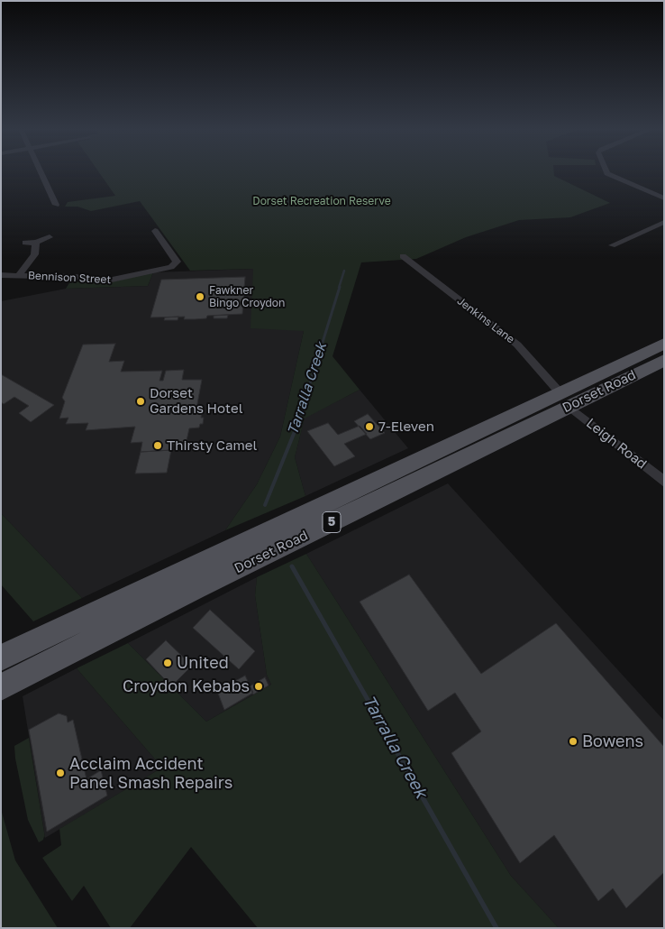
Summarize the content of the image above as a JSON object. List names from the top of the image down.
{
  "streets": {
    "main road": ["Dorset Road", "5"],
    "street": ["Bennison Street", "Jenkins Lane", "Leigh Road"]
  },
  "crossings": [
    ["Jenkins Lane", "Dorset Road"],
    ["Jenkins Lane", "Leigh Road"],
    ["Dorset Road", "Leigh Road"]
  ],
  "water": ["Tarralla Creek"],
  "parks": ["Dorset Recreation Reserve"],
  "places": [
    "Fawkner Bingo Croydon",
    "Dorset Gardens Hotel",
    "7-Eleven",
    "Thirsty Camel",
    "United",
    "Croydon Kebabs",
    "Bowens",
    "Acclaim Accident Panel Smash Repairs"
  ]
}
